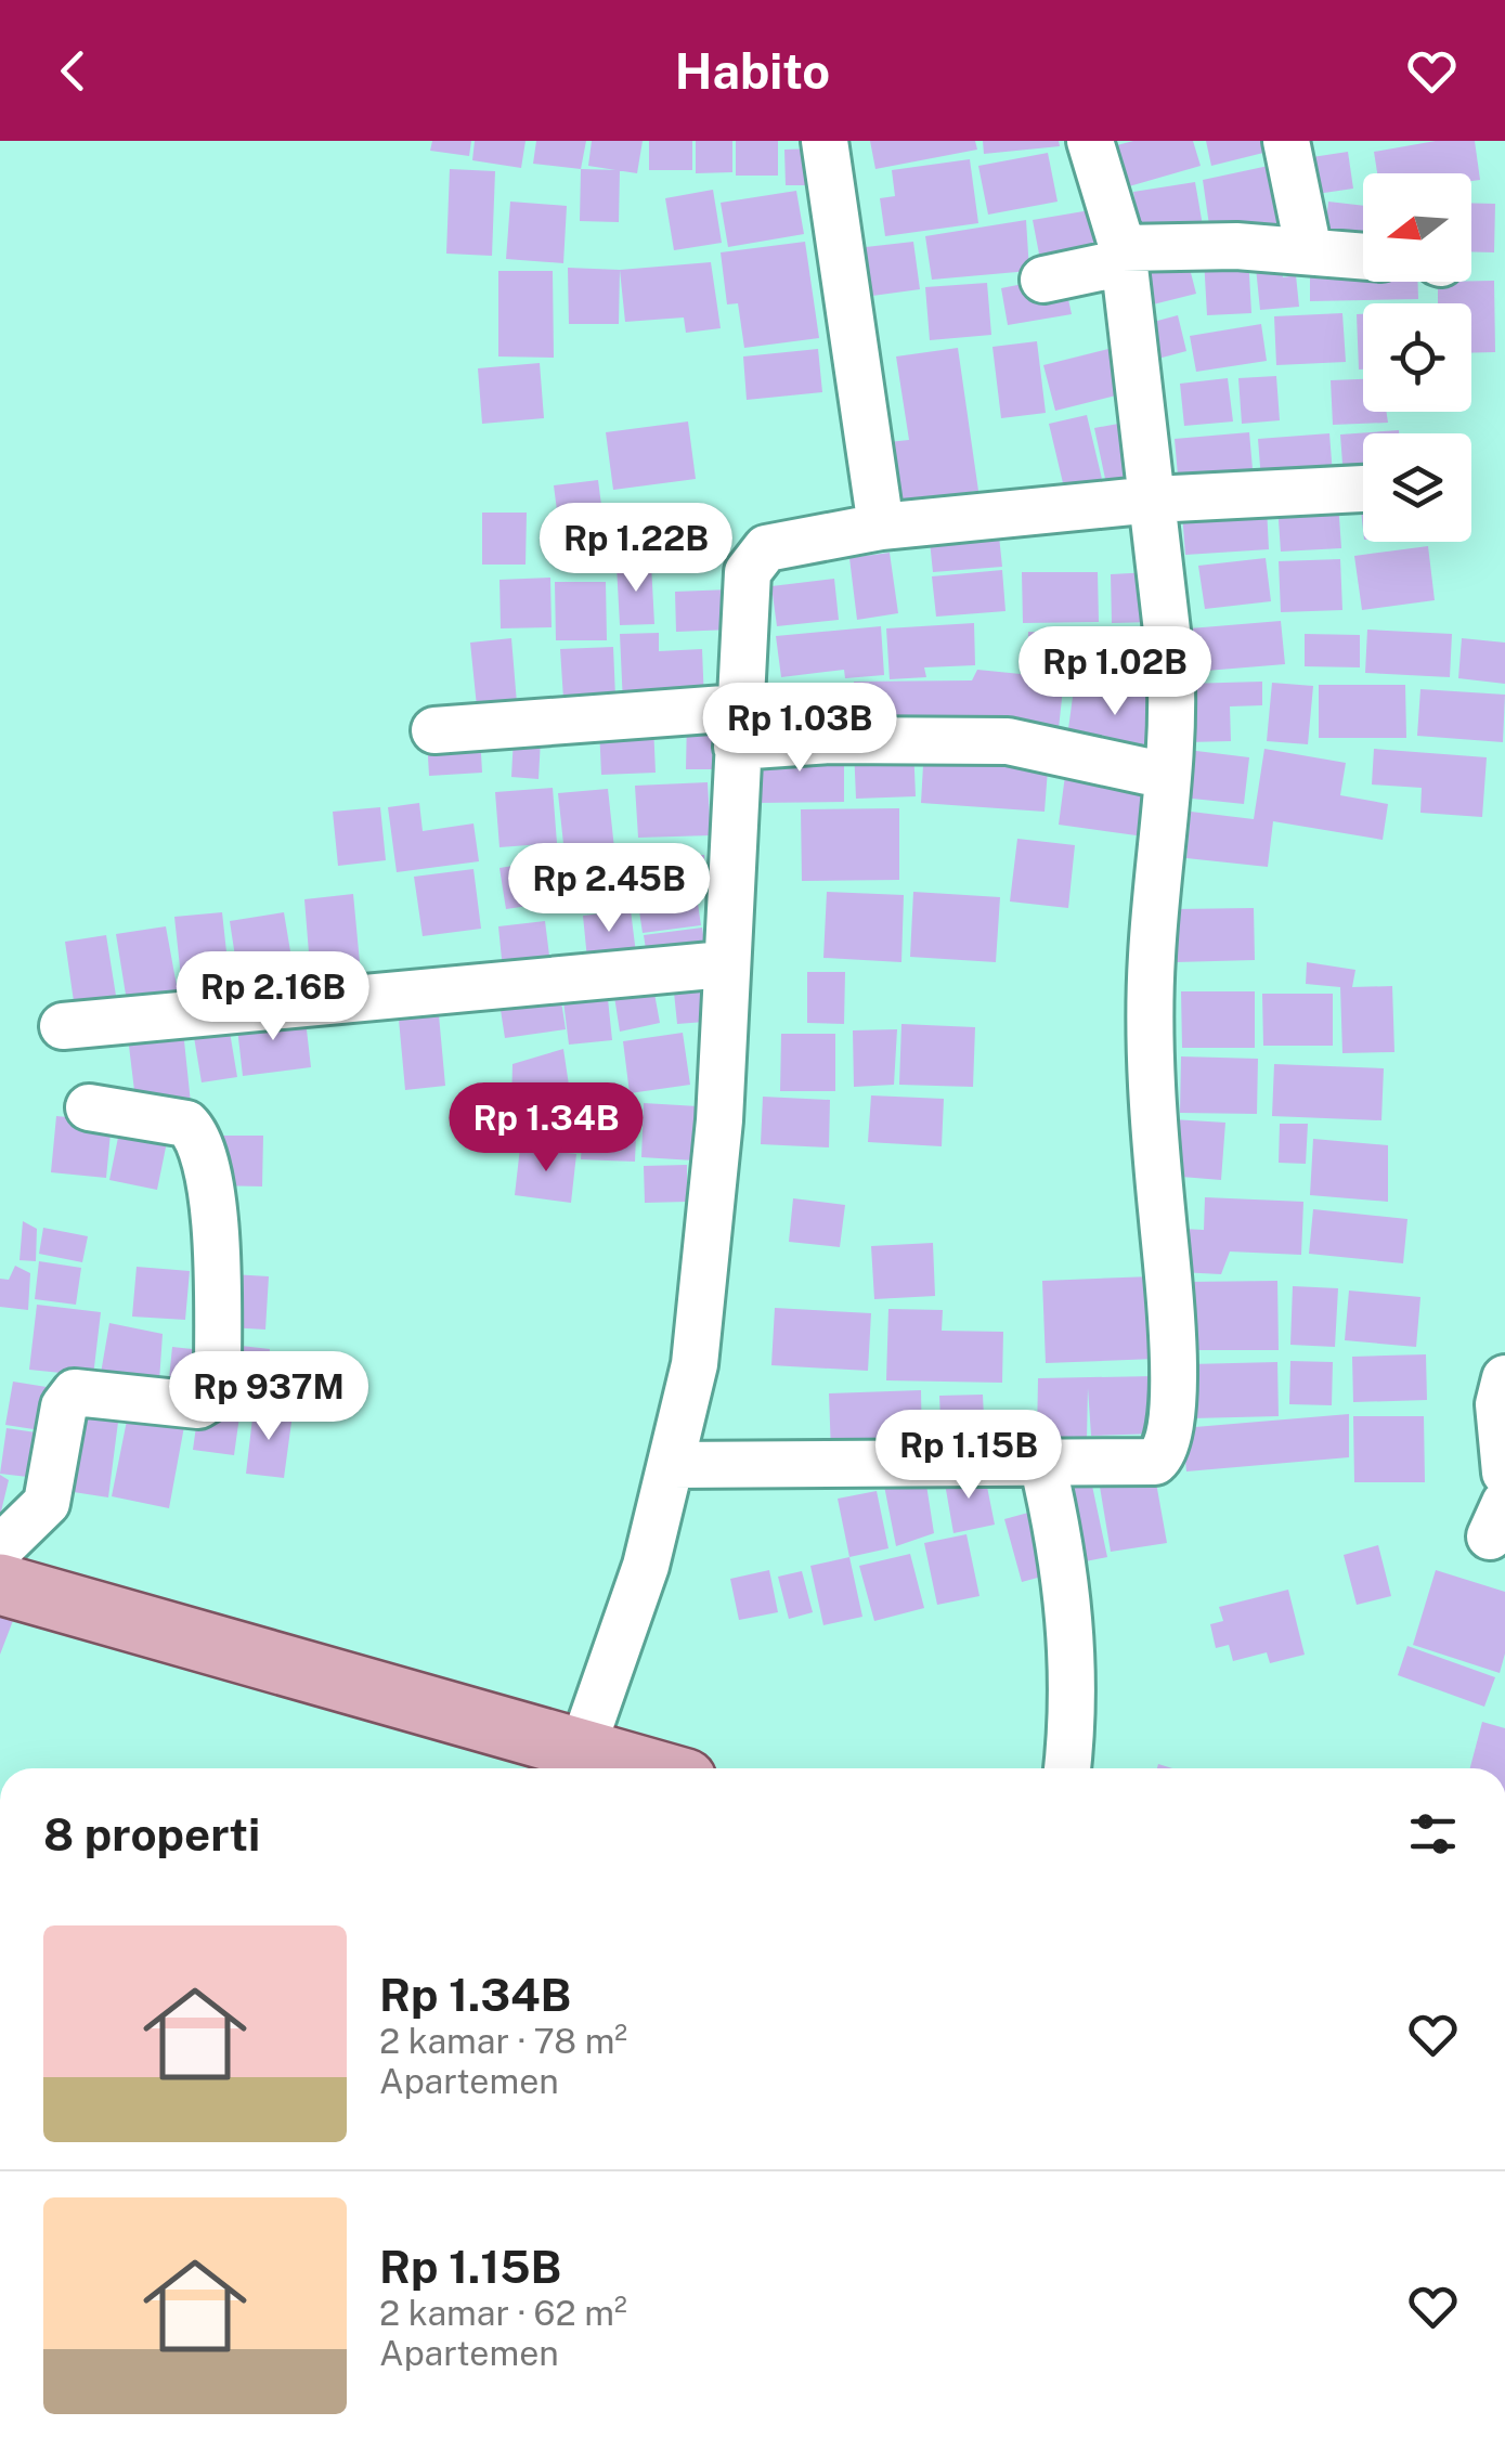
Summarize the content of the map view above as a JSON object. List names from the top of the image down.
{
  "north": "left",
  "page": {
    "header": "Habito",
    "price": [
      "Rp 1.22B",
      "Rp 1.02B",
      "Rp 1.03B",
      "Rp 2.45B",
      "Rp 2.16B",
      "Rp 1.34B",
      "Rp 937M",
      "Rp 1.15B"
    ],
    "heading": "8 properti",
    "list": [
      {
        "name": "Rp 1.34B",
        "note": "2 kamar · 78 m² · Apartemen"
      },
      {
        "name": "Rp 1.15B",
        "note": "2 kamar · 62 m² · Apartemen"
      }
    ]
  }
}
